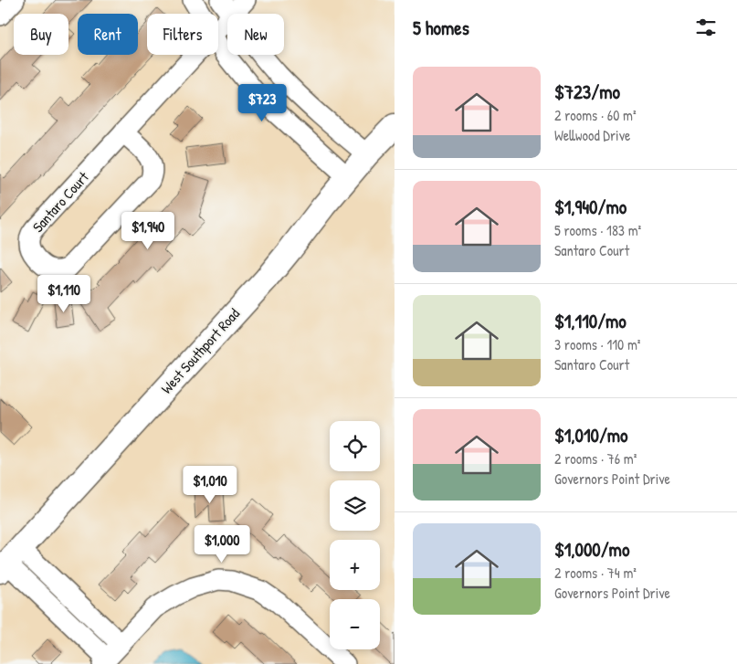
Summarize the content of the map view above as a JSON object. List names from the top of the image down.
{
  "streets": {
    "main road": ["West Southport Road"],
    "street": ["Santaro Court"]
  },
  "page": {
    "heading": "5 homes",
    "chip": [
      "Buy",
      "Rent",
      "Filters",
      "New"
    ],
    "list": [
      {
        "name": "$723/mo",
        "note": "2 rooms · 60 m² · Wellwood Drive"
      },
      {
        "name": "$1,940/mo",
        "note": "5 rooms · 183 m² · Santaro Court"
      },
      {
        "name": "$1,110/mo",
        "note": "3 rooms · 110 m² · Santaro Court"
      },
      {
        "name": "$1,010/mo",
        "note": "2 rooms · 76 m² · Governors Point Drive"
      },
      {
        "name": "$1,000/mo",
        "note": "2 rooms · 74 m² · Governors Point Drive"
      }
    ],
    "price": [
      "$723",
      "$1,940",
      "$1,110",
      "$1,010",
      "$1,000"
    ],
    "map_buttons": ["+", "−"]
  }
}
